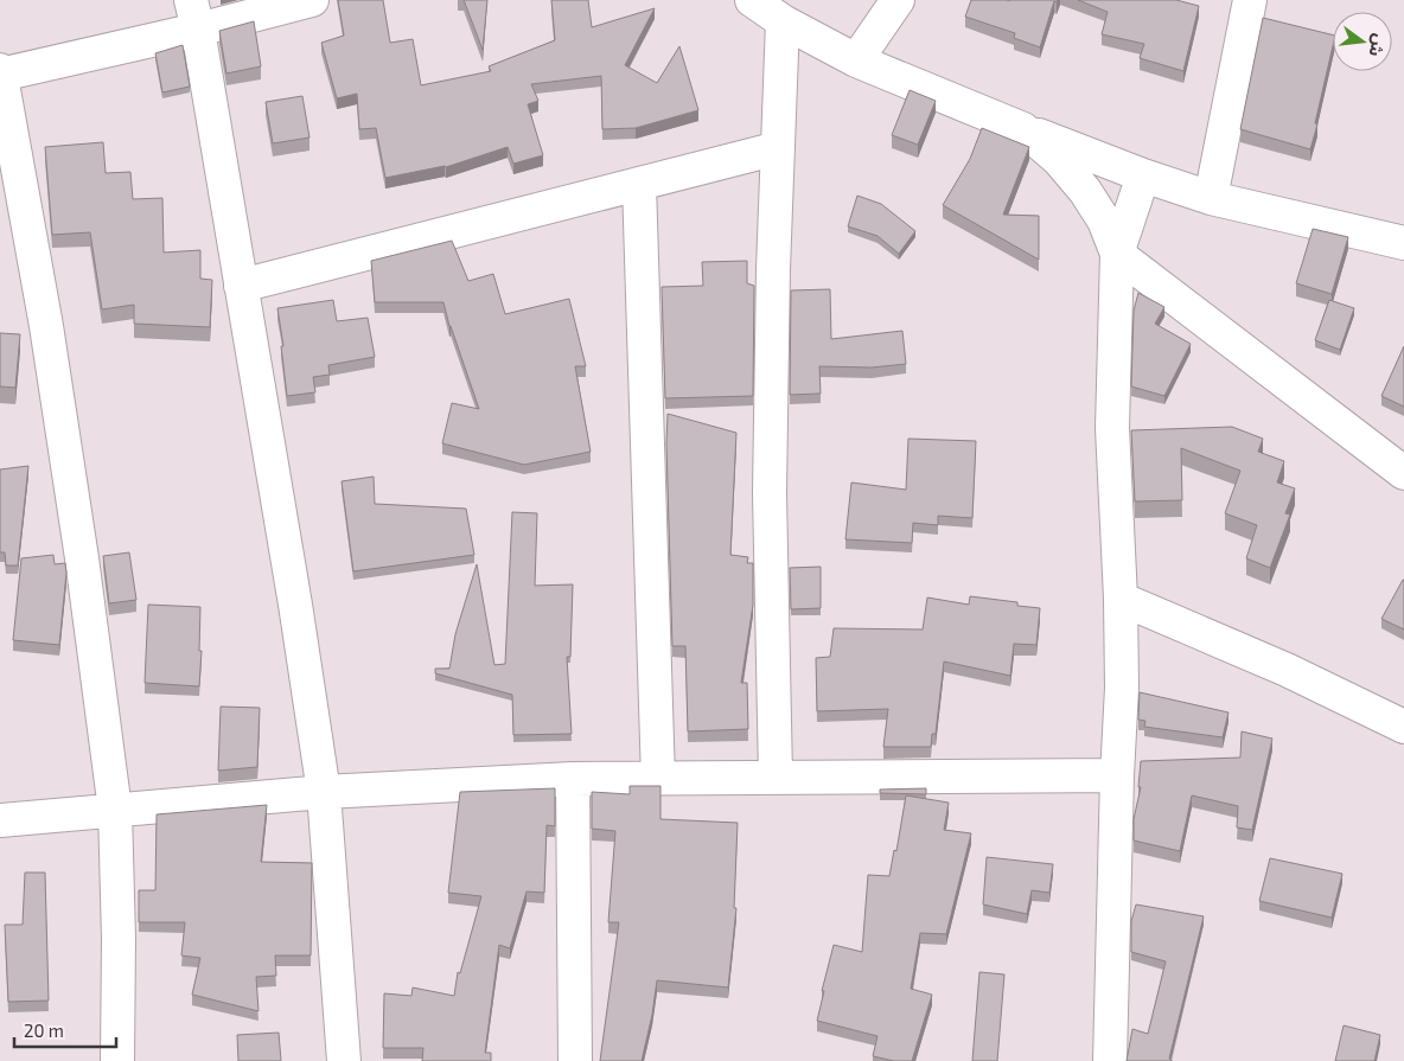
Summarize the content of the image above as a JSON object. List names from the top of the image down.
{
  "scale_bar": "20 m",
  "north": "right"
}
